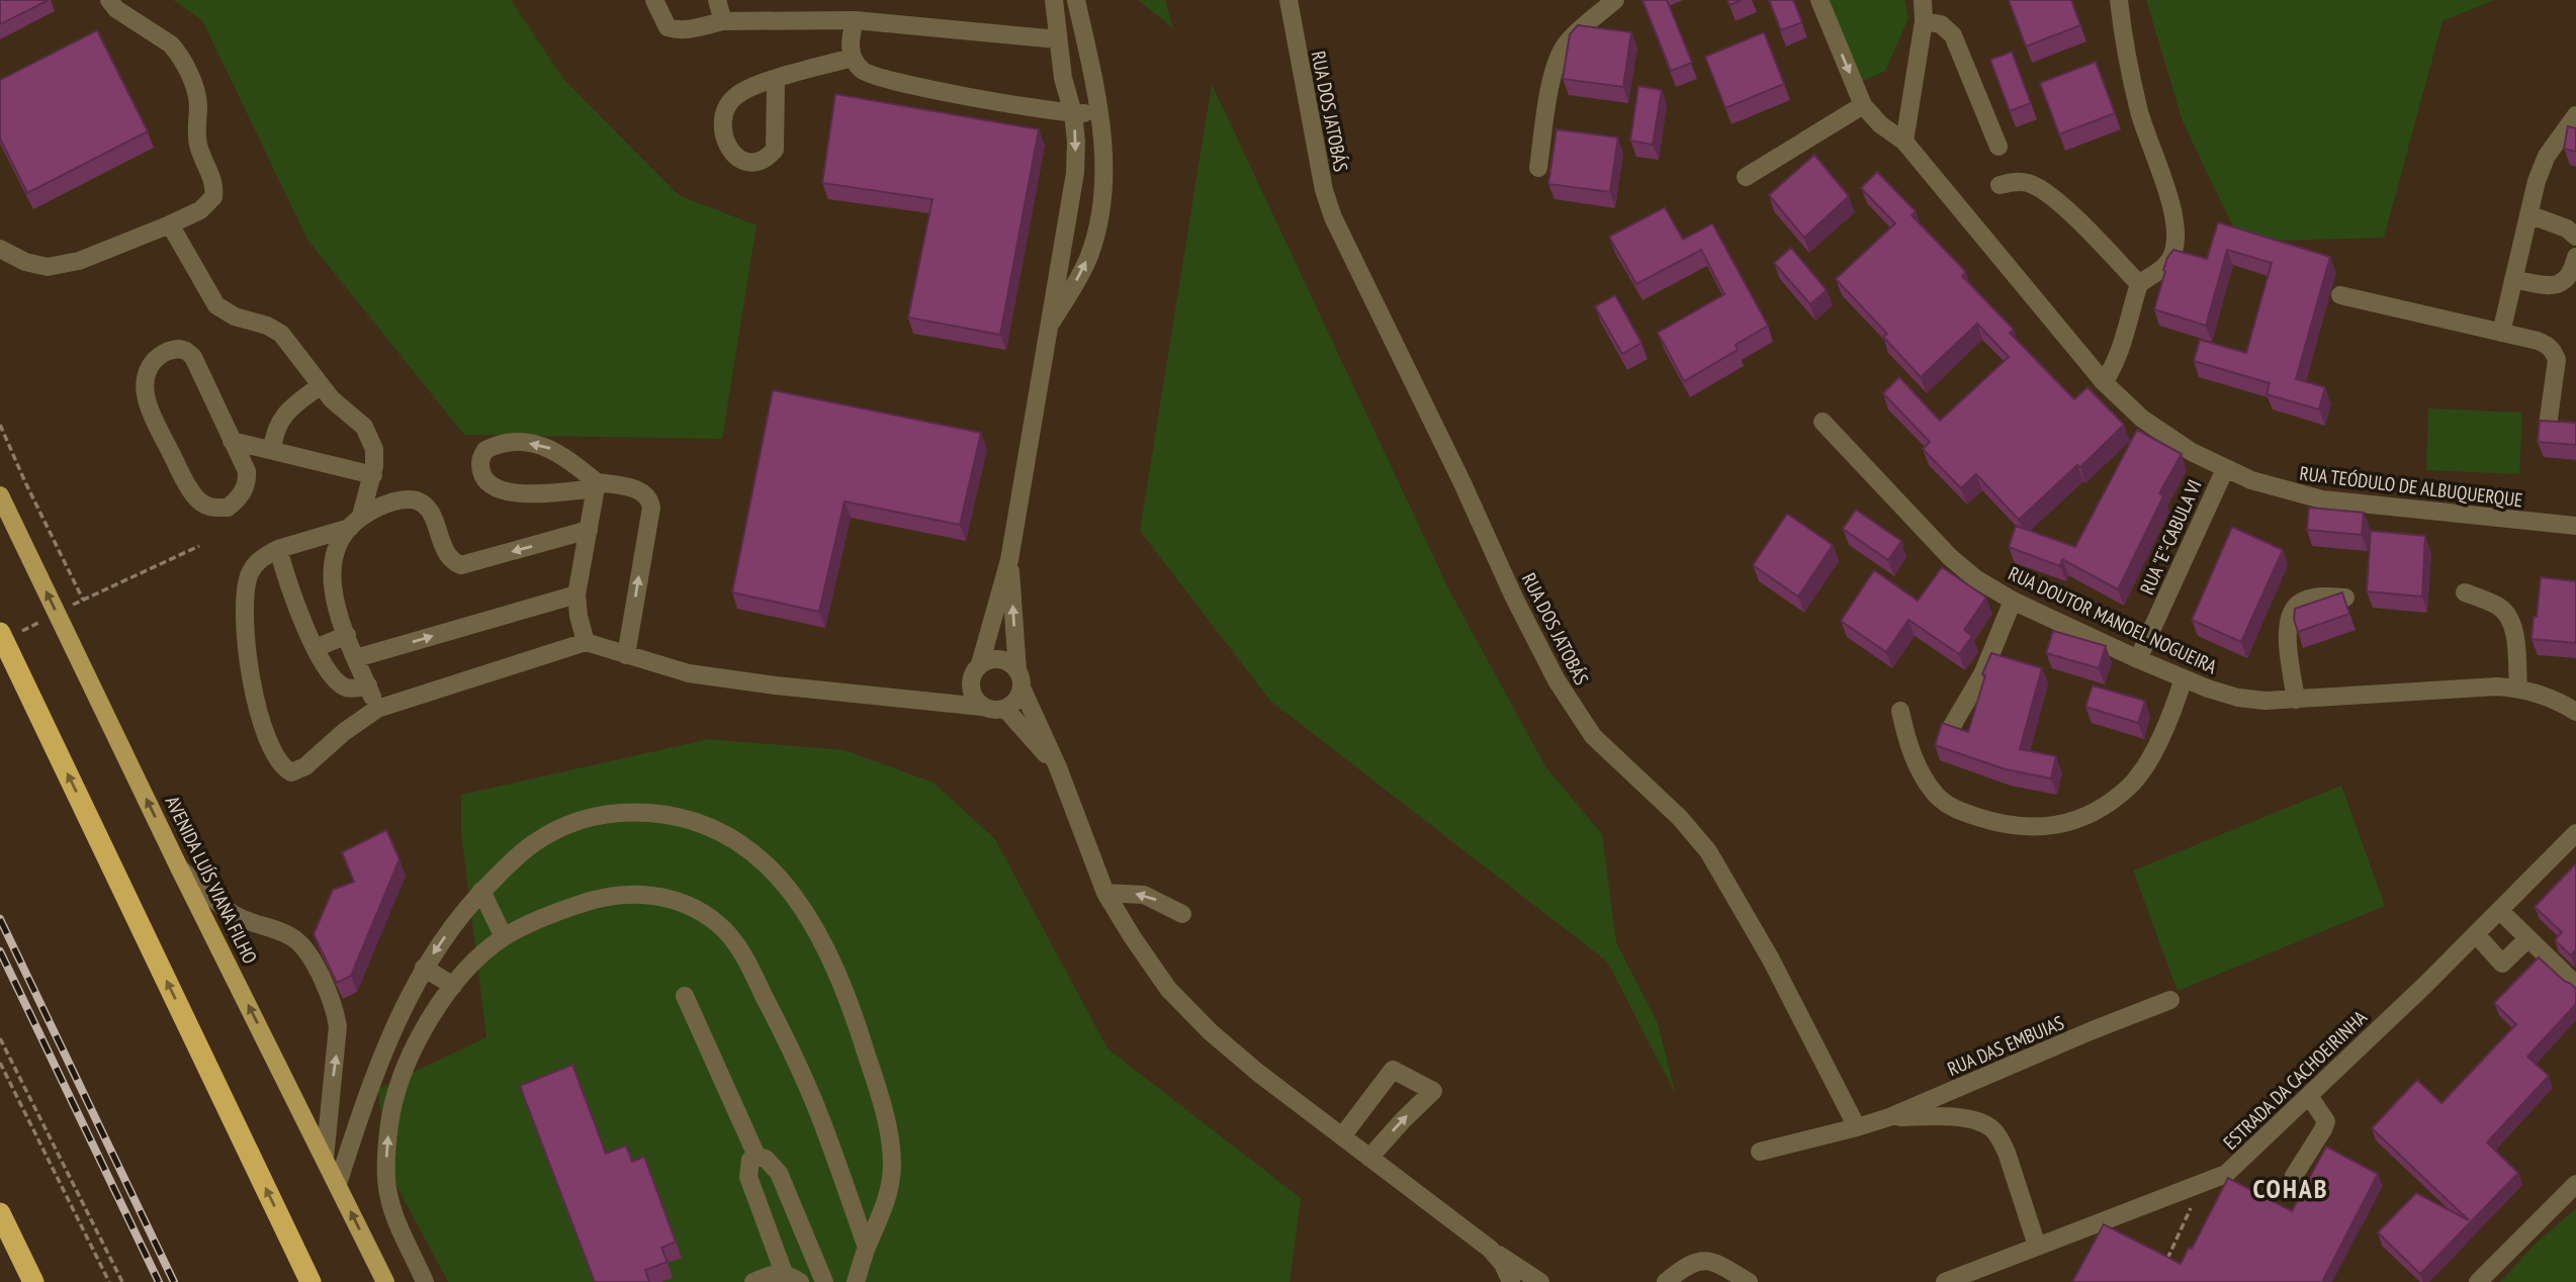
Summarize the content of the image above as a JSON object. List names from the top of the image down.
{
  "streets": {
    "main road": ["AVENIDA LUÍS VIANA FILHO"],
    "street": [
      "RUA DOS JATOBÁS",
      "RUA TEÓDULO DE ALBUQUERQUE",
      "RUA \"E\"-CABULA VI",
      "RUA DOUTOR MANOEL NOGUEIRA",
      "RUA DAS EMBUIAS",
      "ESTRADA DA CACHOEIRINHA"
    ]
  },
  "crossings": [
    ["RUA DOS JATOBÁS", "RUA DAS EMBUIAS"],
    ["RUA TEÓDULO DE ALBUQUERQUE", "RUA \"E\"-CABULA VI"],
    ["RUA \"E\"-CABULA VI", "RUA DOUTOR MANOEL NOGUEIRA"]
  ],
  "one_way": ["AVENIDA LUÍS VIANA FILHO"],
  "districts": ["COHAB"]
}
